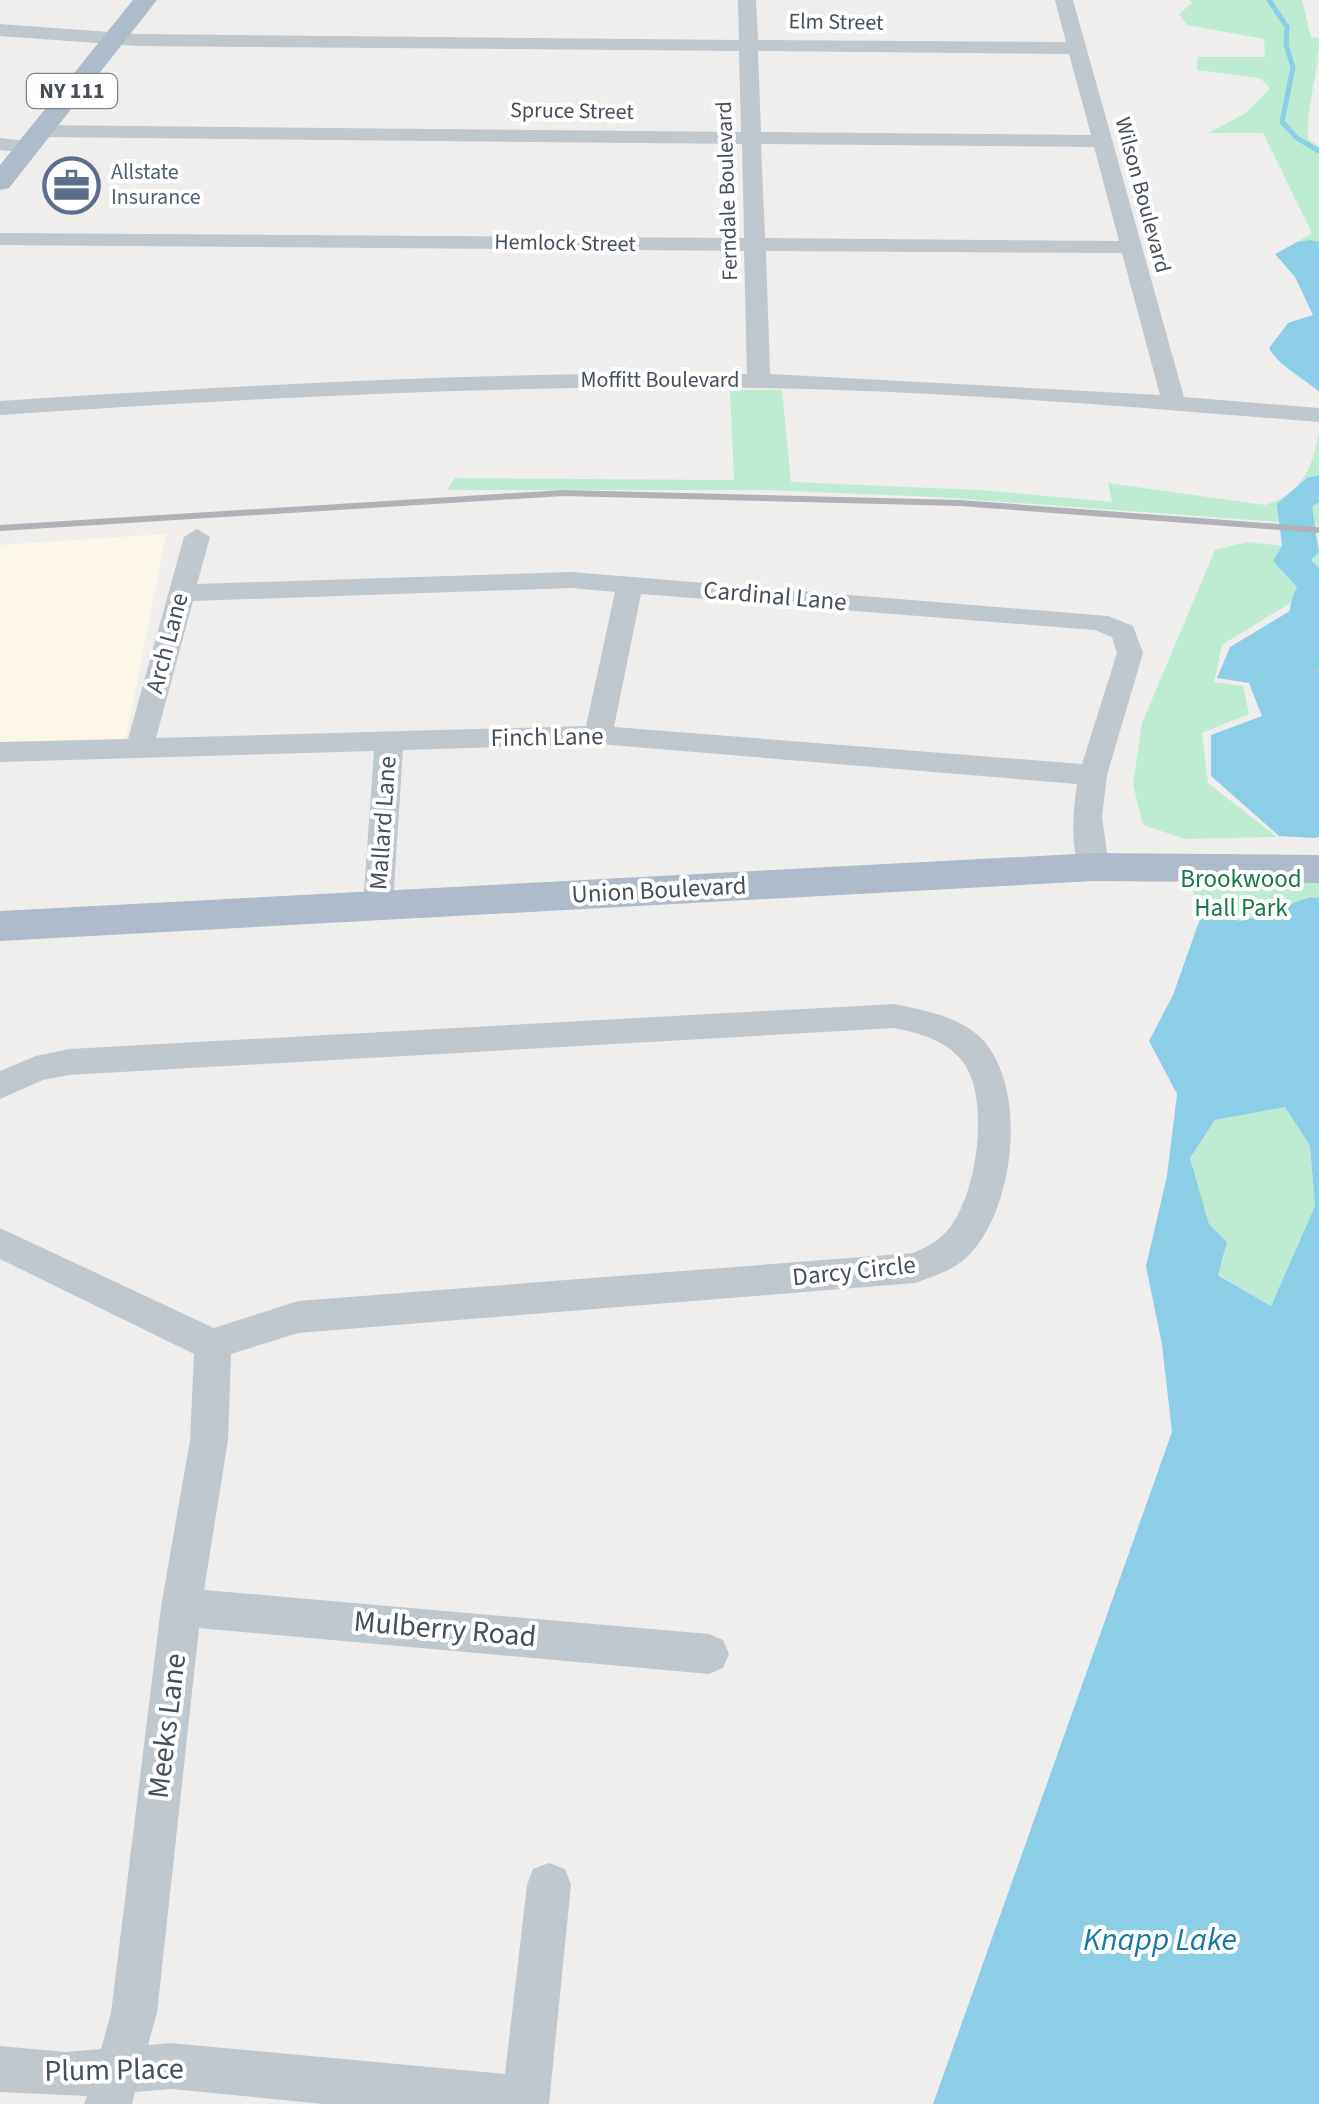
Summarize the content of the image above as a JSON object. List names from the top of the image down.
{
  "streets": {
    "main road": ["NY 111", "Union Boulevard"],
    "street": [
      "Elm Street",
      "Spruce Street",
      "Ferndale Boulevard",
      "Wilson Boulevard",
      "Hemlock Street",
      "Moffitt Boulevard",
      "Cardinal Lane",
      "Arch Lane",
      "Finch Lane",
      "Mallard Lane",
      "Darcy Circle",
      "Mulberry Road",
      "Meeks Lane",
      "Plum Place"
    ]
  },
  "crossings": [
    ["Elm Street", "NY 111"],
    ["Elm Street", "Ferndale Boulevard"],
    ["Elm Street", "Wilson Boulevard"],
    ["NY 111", "Spruce Street"],
    ["Spruce Street", "Ferndale Boulevard"],
    ["Spruce Street", "Wilson Boulevard"],
    ["Ferndale Boulevard", "Hemlock Street"],
    ["Ferndale Boulevard", "Moffitt Boulevard"],
    ["Wilson Boulevard", "Hemlock Street"],
    ["Wilson Boulevard", "Moffitt Boulevard"],
    ["Cardinal Lane", "Arch Lane"],
    ["Cardinal Lane", "Finch Lane"],
    ["Cardinal Lane", "Union Boulevard"],
    ["Arch Lane", "Finch Lane"],
    ["Finch Lane", "Mallard Lane"],
    ["Mallard Lane", "Union Boulevard"],
    ["Darcy Circle", "Meeks Lane"],
    ["Mulberry Road", "Meeks Lane"],
    ["Meeks Lane", "Plum Place"]
  ],
  "water": ["Knapp Lake"],
  "parks": ["Brookwood Hall Park"],
  "places": {
    "office": ["Allstate Insurance"]
  }
}
